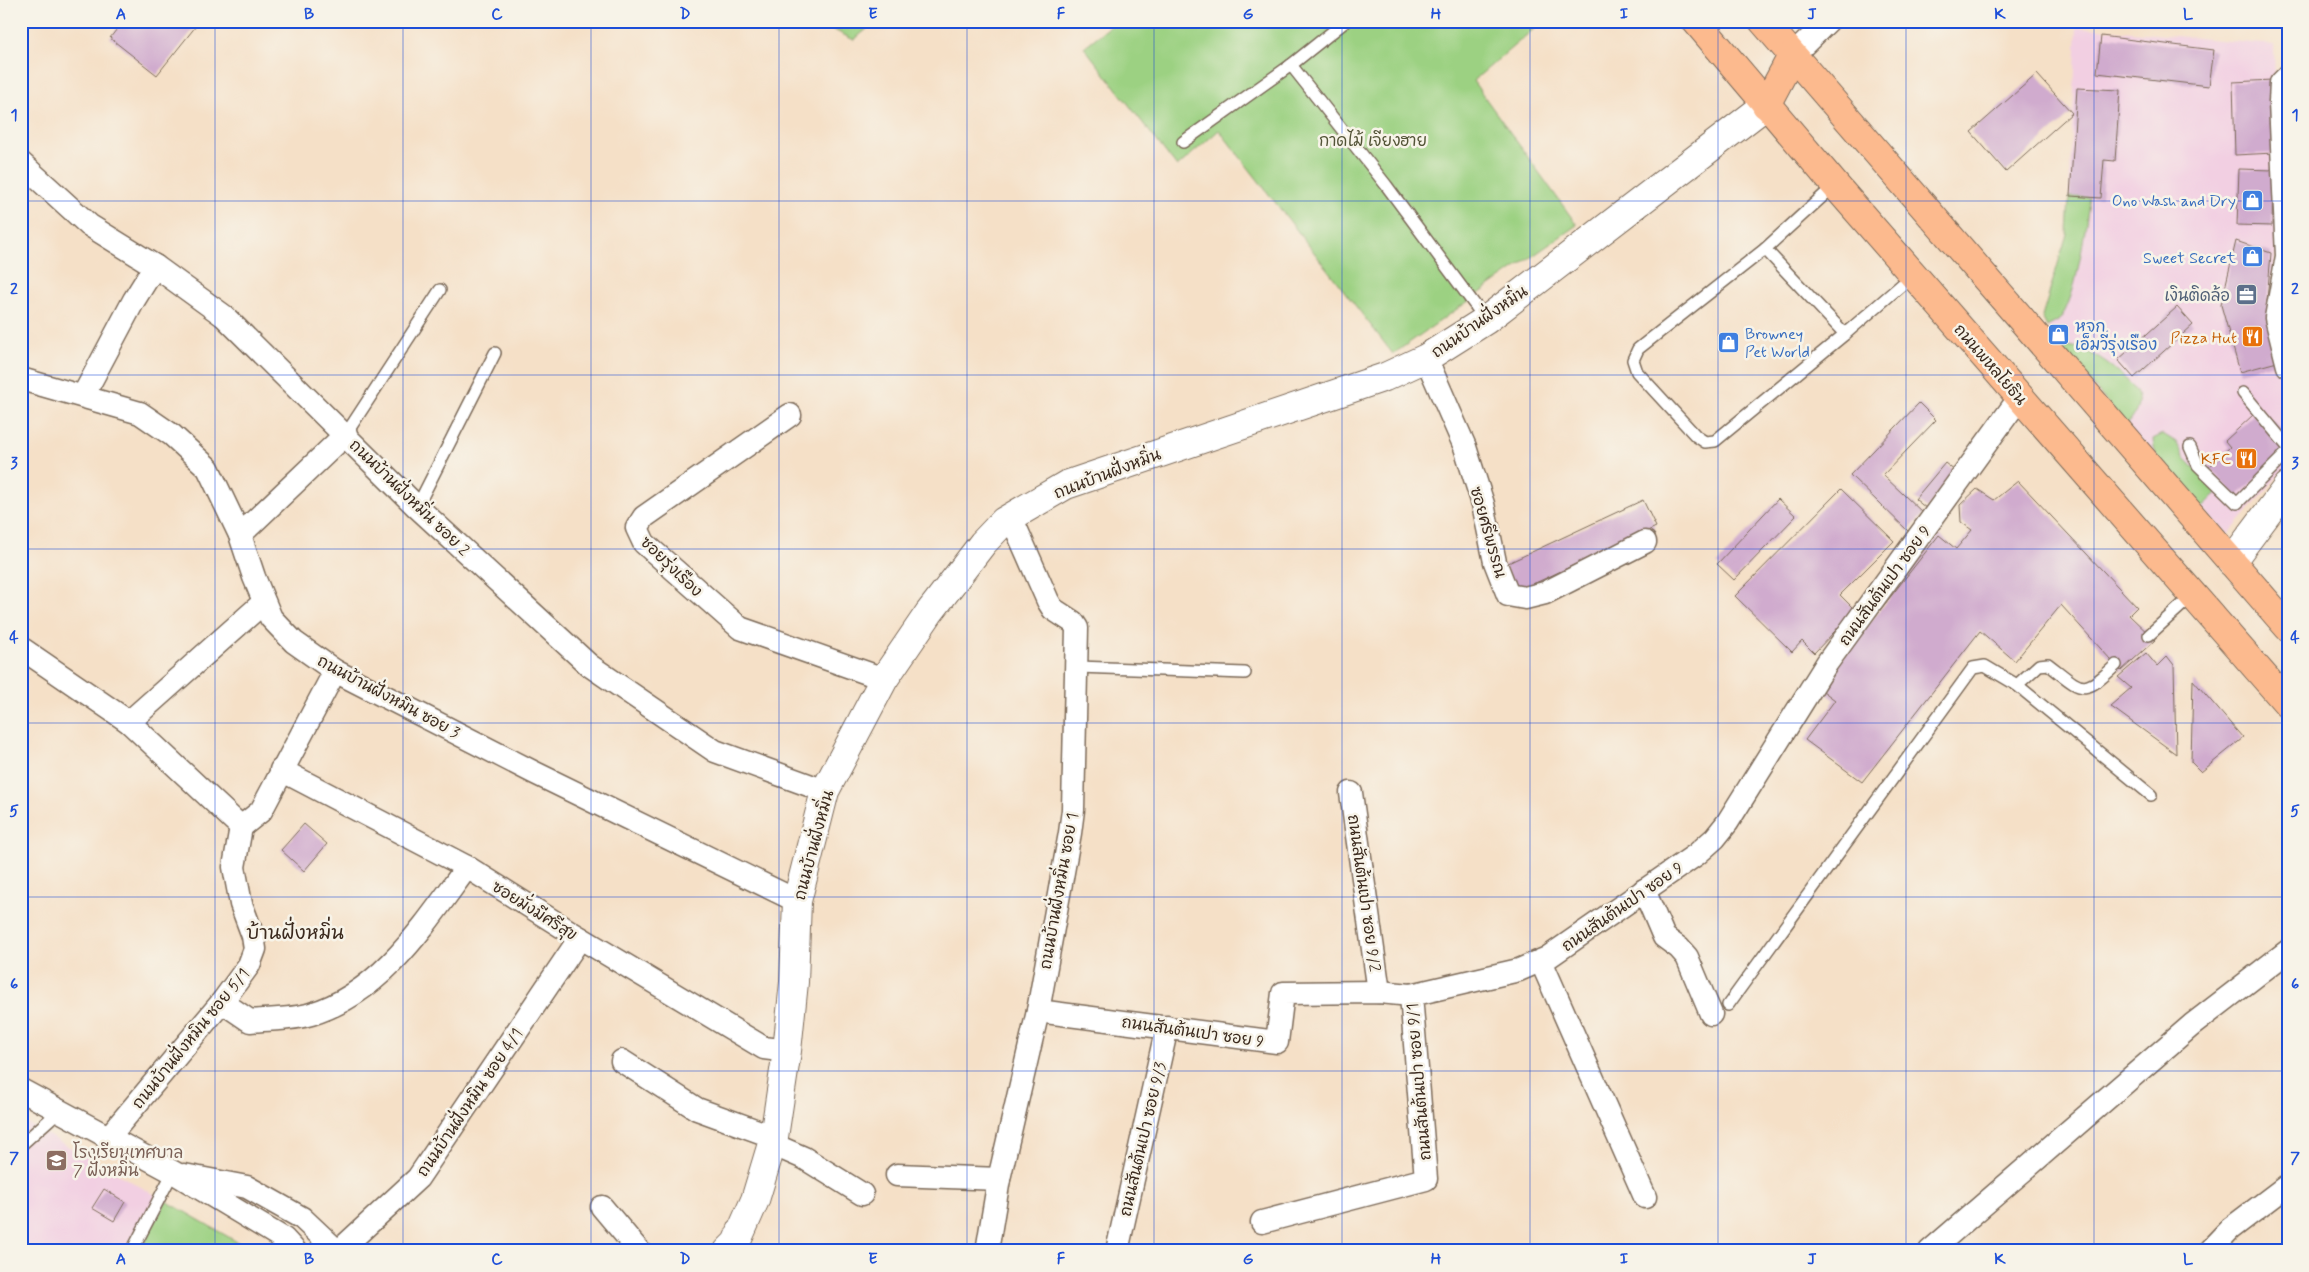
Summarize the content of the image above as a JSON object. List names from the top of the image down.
{
  "streets": {
    "main road": ["ถนนพหลโยธิน"],
    "street": [
      "ถนนบ้านฝั่งหมิ่น",
      "ถนนบ้านฝั่งหมิ่น ซอย 2",
      "ซอยศรีพรรณ",
      "ซอยรุ่งเรือง",
      "ถนนสันต้นเปา ซอย 9",
      "ถนนบ้านฝั่งหมิน ซอย 3",
      "ถนนบ้านฝั่งหมิ่น ซอย 1",
      "ถนนสันต้นเปา ซอย 9/2",
      "ซอยมั่งมีศรีสุข",
      "ถนนบ้านฝั่งหมิน ซอย 5/1",
      "ถนนสันต้นเปา ซอย 9/1",
      "ถนนบ้านฝั่งหมิน ซอย 4/1",
      "ถนนสันต้นเปา ซอย 9/3"
    ]
  },
  "crossings": [
    ["ถนนบ้านฝั่งหมิ่น", "ถนนพหลโยธิน"],
    ["ถนนบ้านฝั่งหมิ่น", "ถนนบ้านฝั่งหมิ่น ซอย 2"],
    ["ถนนบ้านฝั่งหมิ่น", "ซอยศรีพรรณ"],
    ["ถนนบ้านฝั่งหมิ่น", "ซอยรุ่งเรือง"],
    ["ถนนบ้านฝั่งหมิ่น", "ถนนบ้านฝั่งหมิน ซอย 3"],
    ["ถนนบ้านฝั่งหมิ่น", "ถนนบ้านฝั่งหมิ่น ซอย 1"],
    ["ถนนบ้านฝั่งหมิ่น", "ซอยมั่งมีศรีสุข"],
    ["ถนนพหลโยธิน", "ถนนสันต้นเปา ซอย 9"],
    ["ถนนสันต้นเปา ซอย 9", "ถนนบ้านฝั่งหมิ่น ซอย 1"],
    ["ถนนสันต้นเปา ซอย 9", "ถนนสันต้นเปา ซอย 9/2"],
    ["ถนนสันต้นเปา ซอย 9", "ถนนสันต้นเปา ซอย 9/1"],
    ["ถนนสันต้นเปา ซอย 9", "ถนนสันต้นเปา ซอย 9/3"],
    ["ซอยมั่งมีศรีสุข", "ถนนบ้านฝั่งหมิน ซอย 4/1"]
  ],
  "districts": ["บ้านฝั่งหมิ่น"],
  "parks": ["กาดไม้ เจียงฮาย"],
  "places": {
    "shop": [
      "Ono Wash and Dry",
      "Sweet Secret",
      "หจก. เอ็มวีรุ่งเรือง",
      "Browney Pet World"
    ],
    "office": ["เงินติดล้อ"],
    "restaurant": ["Pizza Hut", "KFC"],
    "school or university": ["โรงเรียนเทศบาล 7 ฝั่งหมิ่น"]
  },
  "grid": {
    "columns": [
      "A",
      "B",
      "C",
      "D",
      "E",
      "F",
      "G",
      "H",
      "I",
      "J",
      "K",
      "L"
    ],
    "rows": [
      "1",
      "2",
      "3",
      "4",
      "5",
      "6",
      "7"
    ]
  }
}
